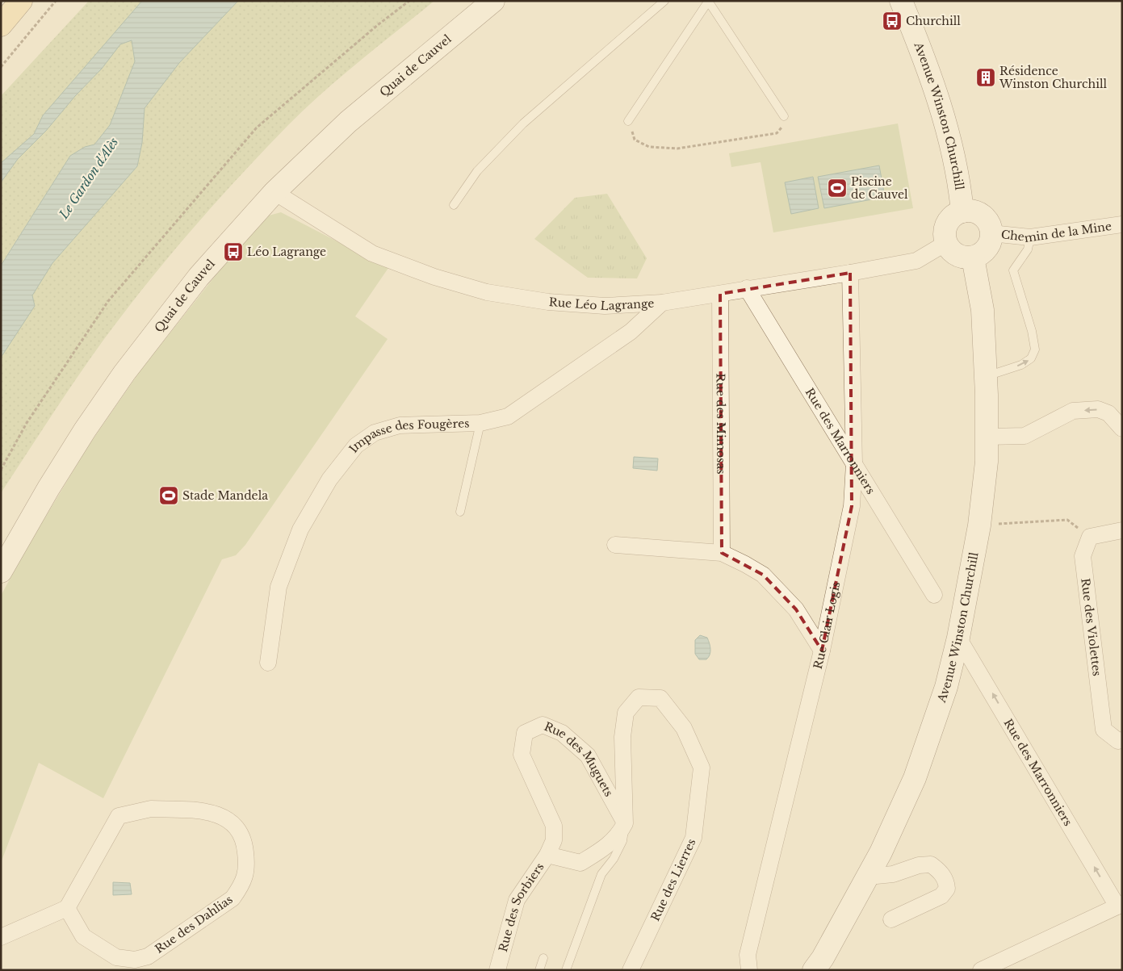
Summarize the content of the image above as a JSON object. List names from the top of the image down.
{
  "streets": {
    "main road": ["Quai de Cauvel", "Avenue Winston Churchill"],
    "street": [
      "Chemin de la Mine",
      "Rue Léo Lagrange",
      "Rue des Mimosas",
      "Impasse des Fougères",
      "Rue des Marronniers",
      "Rue Clair Logis",
      "Rue des Violettes",
      "Rue des Muguets",
      "Rue des Lierres",
      "Rue des Sorbiers",
      "Rue des Dahlias"
    ]
  },
  "crossings": [
    ["Quai de Cauvel", "Rue Léo Lagrange"],
    ["Avenue Winston Churchill", "Chemin de la Mine"],
    ["Avenue Winston Churchill", "Rue Léo Lagrange"],
    ["Avenue Winston Churchill", "Rue des Marronniers"],
    ["Chemin de la Mine", "Rue Léo Lagrange"],
    ["Rue Léo Lagrange", "Rue des Mimosas"],
    ["Rue Léo Lagrange", "Impasse des Fougères"],
    ["Rue Léo Lagrange", "Rue des Marronniers"],
    ["Rue Léo Lagrange", "Rue Clair Logis"],
    ["Rue des Marronniers", "Rue Clair Logis"],
    ["Rue des Muguets", "Rue des Lierres"],
    ["Rue des Muguets", "Rue des Sorbiers"],
    ["Rue des Lierres", "Rue des Sorbiers"]
  ],
  "one_way": ["Rue des Marronniers"],
  "water": ["Le Gardon d'Alès"],
  "places": {
    "bus stop": ["Churchill", "Léo Lagrange"],
    "building": ["Résidence Winston Churchill"],
    "sports": ["Piscine de Cauvel", "Stade Mandela"]
  }
}
